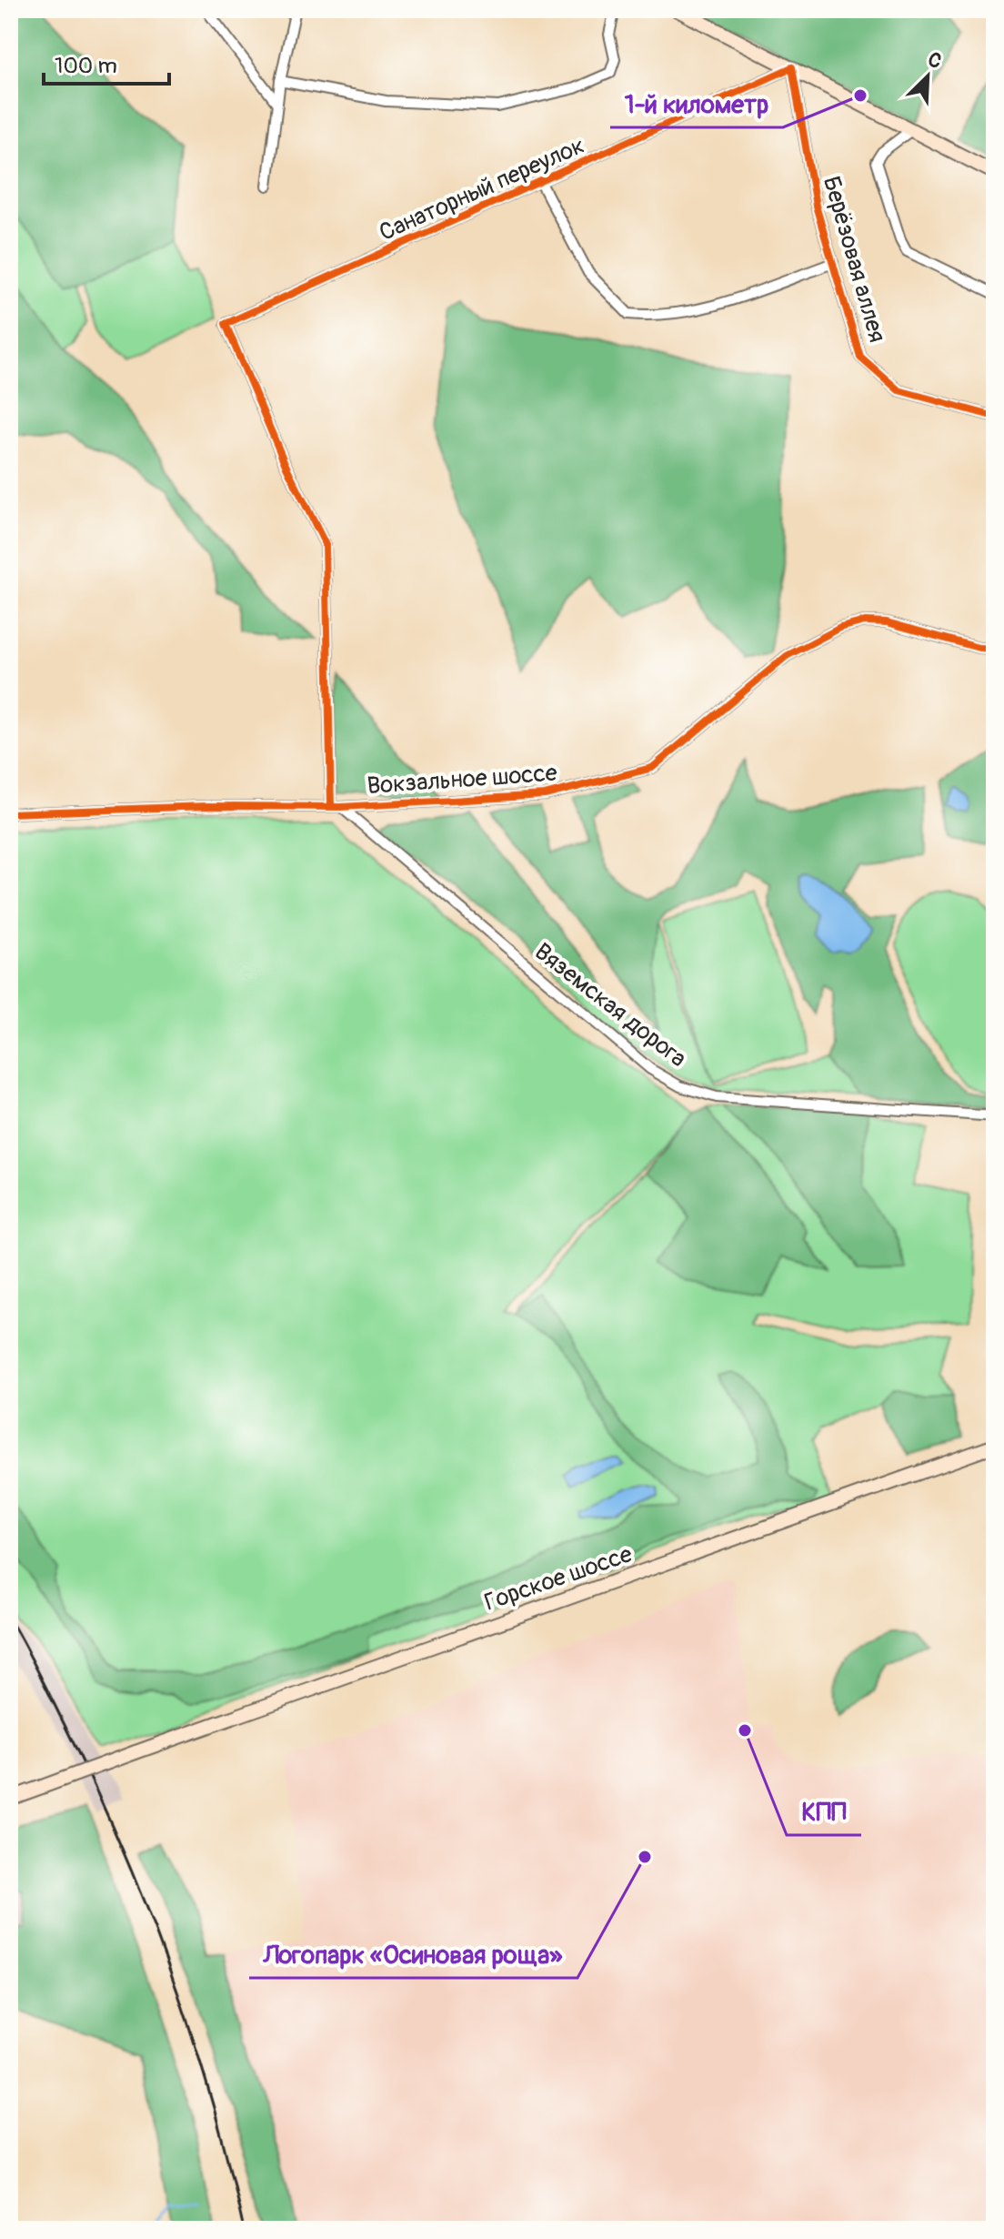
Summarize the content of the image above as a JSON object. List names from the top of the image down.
{
  "streets": {
    "main road": ["Горское шоссе"],
    "street": [
      "Санаторный переулок",
      "Берёзовая аллея",
      "Вокзальное шоссе",
      "Вяземская дорога"
    ]
  },
  "crossings": [
    ["Санаторный переулок", "Берёзовая аллея"],
    ["Санаторный переулок", "Вокзальное шоссе"],
    ["Санаторный переулок", "Вяземская дорога"],
    ["Вокзальное шоссе", "Вяземская дорога"]
  ],
  "places": ["1-й километр", "КПП", "Логопарк «Осиновая роща»"],
  "scale_bar": "100 m",
  "north": "top right"
}
